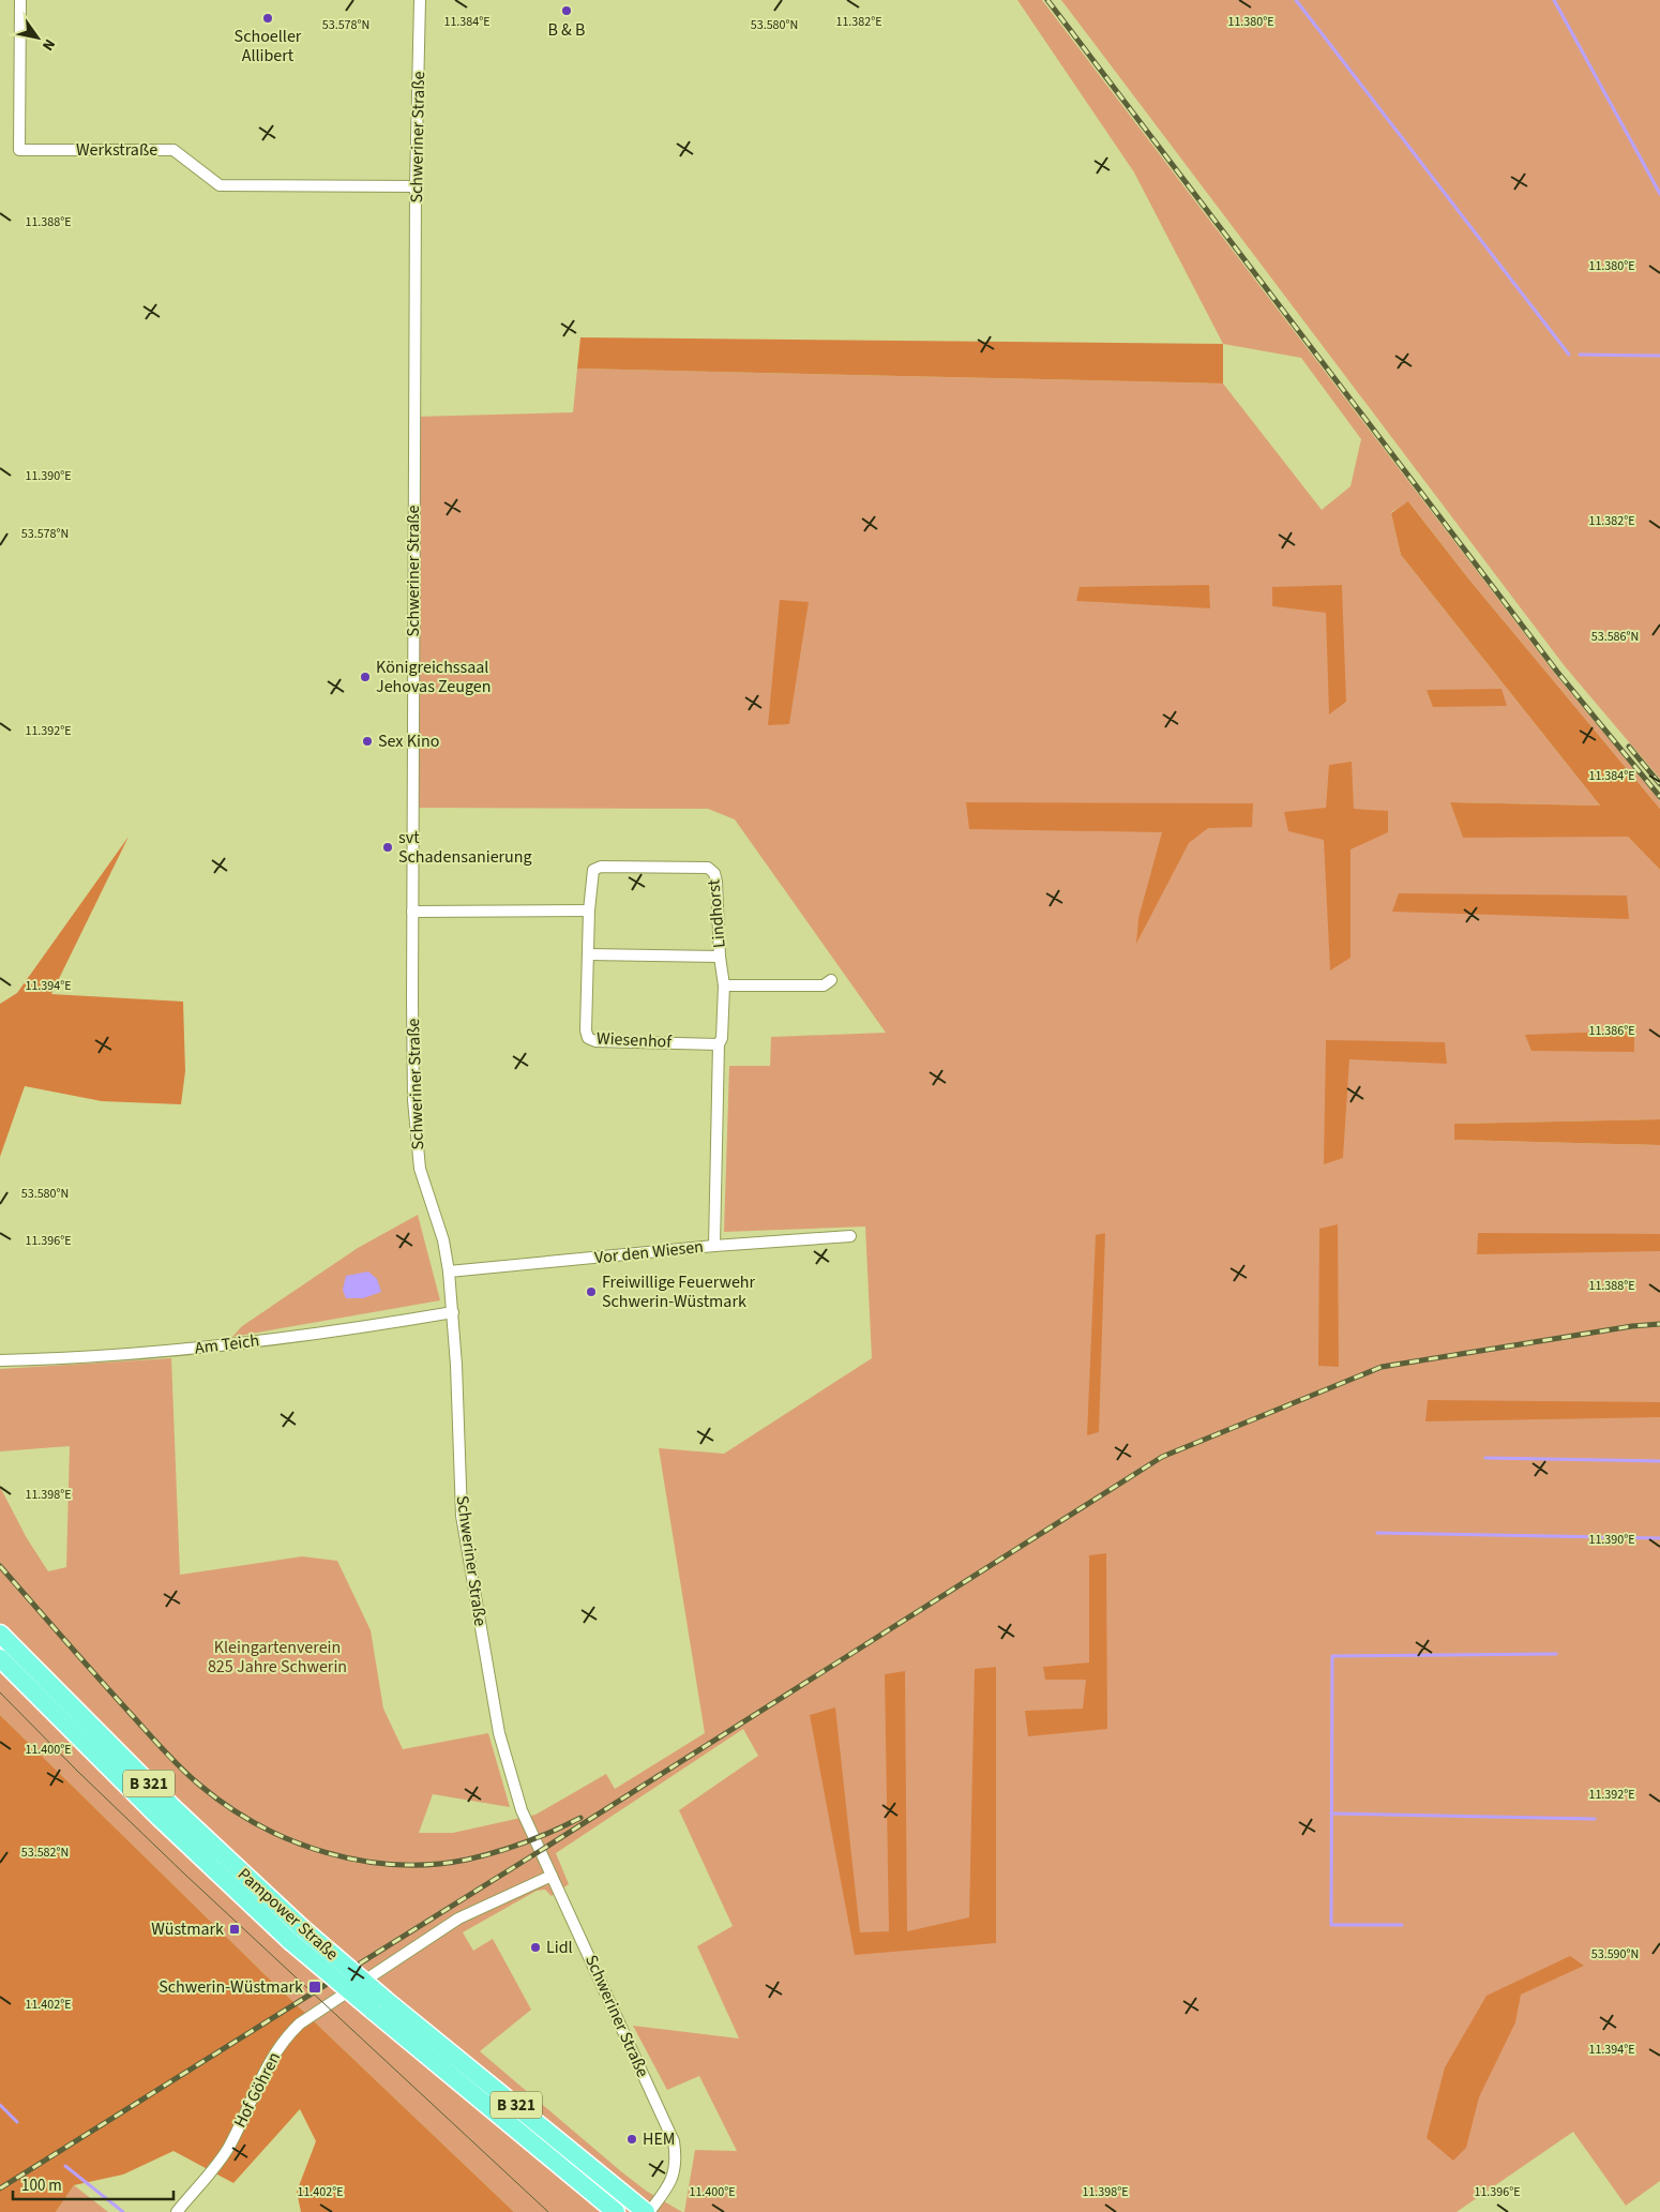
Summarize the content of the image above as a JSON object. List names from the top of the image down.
{
  "streets": {
    "main road": ["B 321", "Pampower Straße"],
    "street": [
      "Schweriner Straße",
      "Werkstraße",
      "Lindhorst",
      "Wiesenhof",
      "Vor den Wiesen",
      "Am Teich",
      "Hof Göhren"
    ]
  },
  "crossings": [
    ["Schweriner Straße", "Werkstraße"],
    ["Schweriner Straße", "Vor den Wiesen"],
    ["Schweriner Straße", "Am Teich"],
    ["Schweriner Straße", "Pampower Straße"],
    ["Schweriner Straße", "Hof Göhren"],
    ["Lindhorst", "Wiesenhof"]
  ],
  "parks": ["Kleingartenverein 825 Jahre Schwerin"],
  "places": {
    "other": [
      "B & B",
      "Schoeller Allibert",
      "Königreichssaal Jehovas Zeugen",
      "Sex Kino",
      "svt Schadensanierung",
      "Freiwillige Feuerwehr Schwerin-Wüstmark",
      "Lidl",
      "HEM"
    ],
    "transit": ["Wüstmark", "Schwerin-Wüstmark"]
  },
  "scale_bar": "100 m",
  "north": "bottom right",
  "coordinates": [
    "11.382°E",
    "11.384°E",
    "11.380°E",
    "53.578°N",
    "53.580°N",
    "11.388°E",
    "11.390°E",
    "53.586°N",
    "11.392°E",
    "11.394°E",
    "11.386°E",
    "11.396°E",
    "11.398°E",
    "11.400°E",
    "53.582°N",
    "53.590°N",
    "11.402°E"
  ]
}
